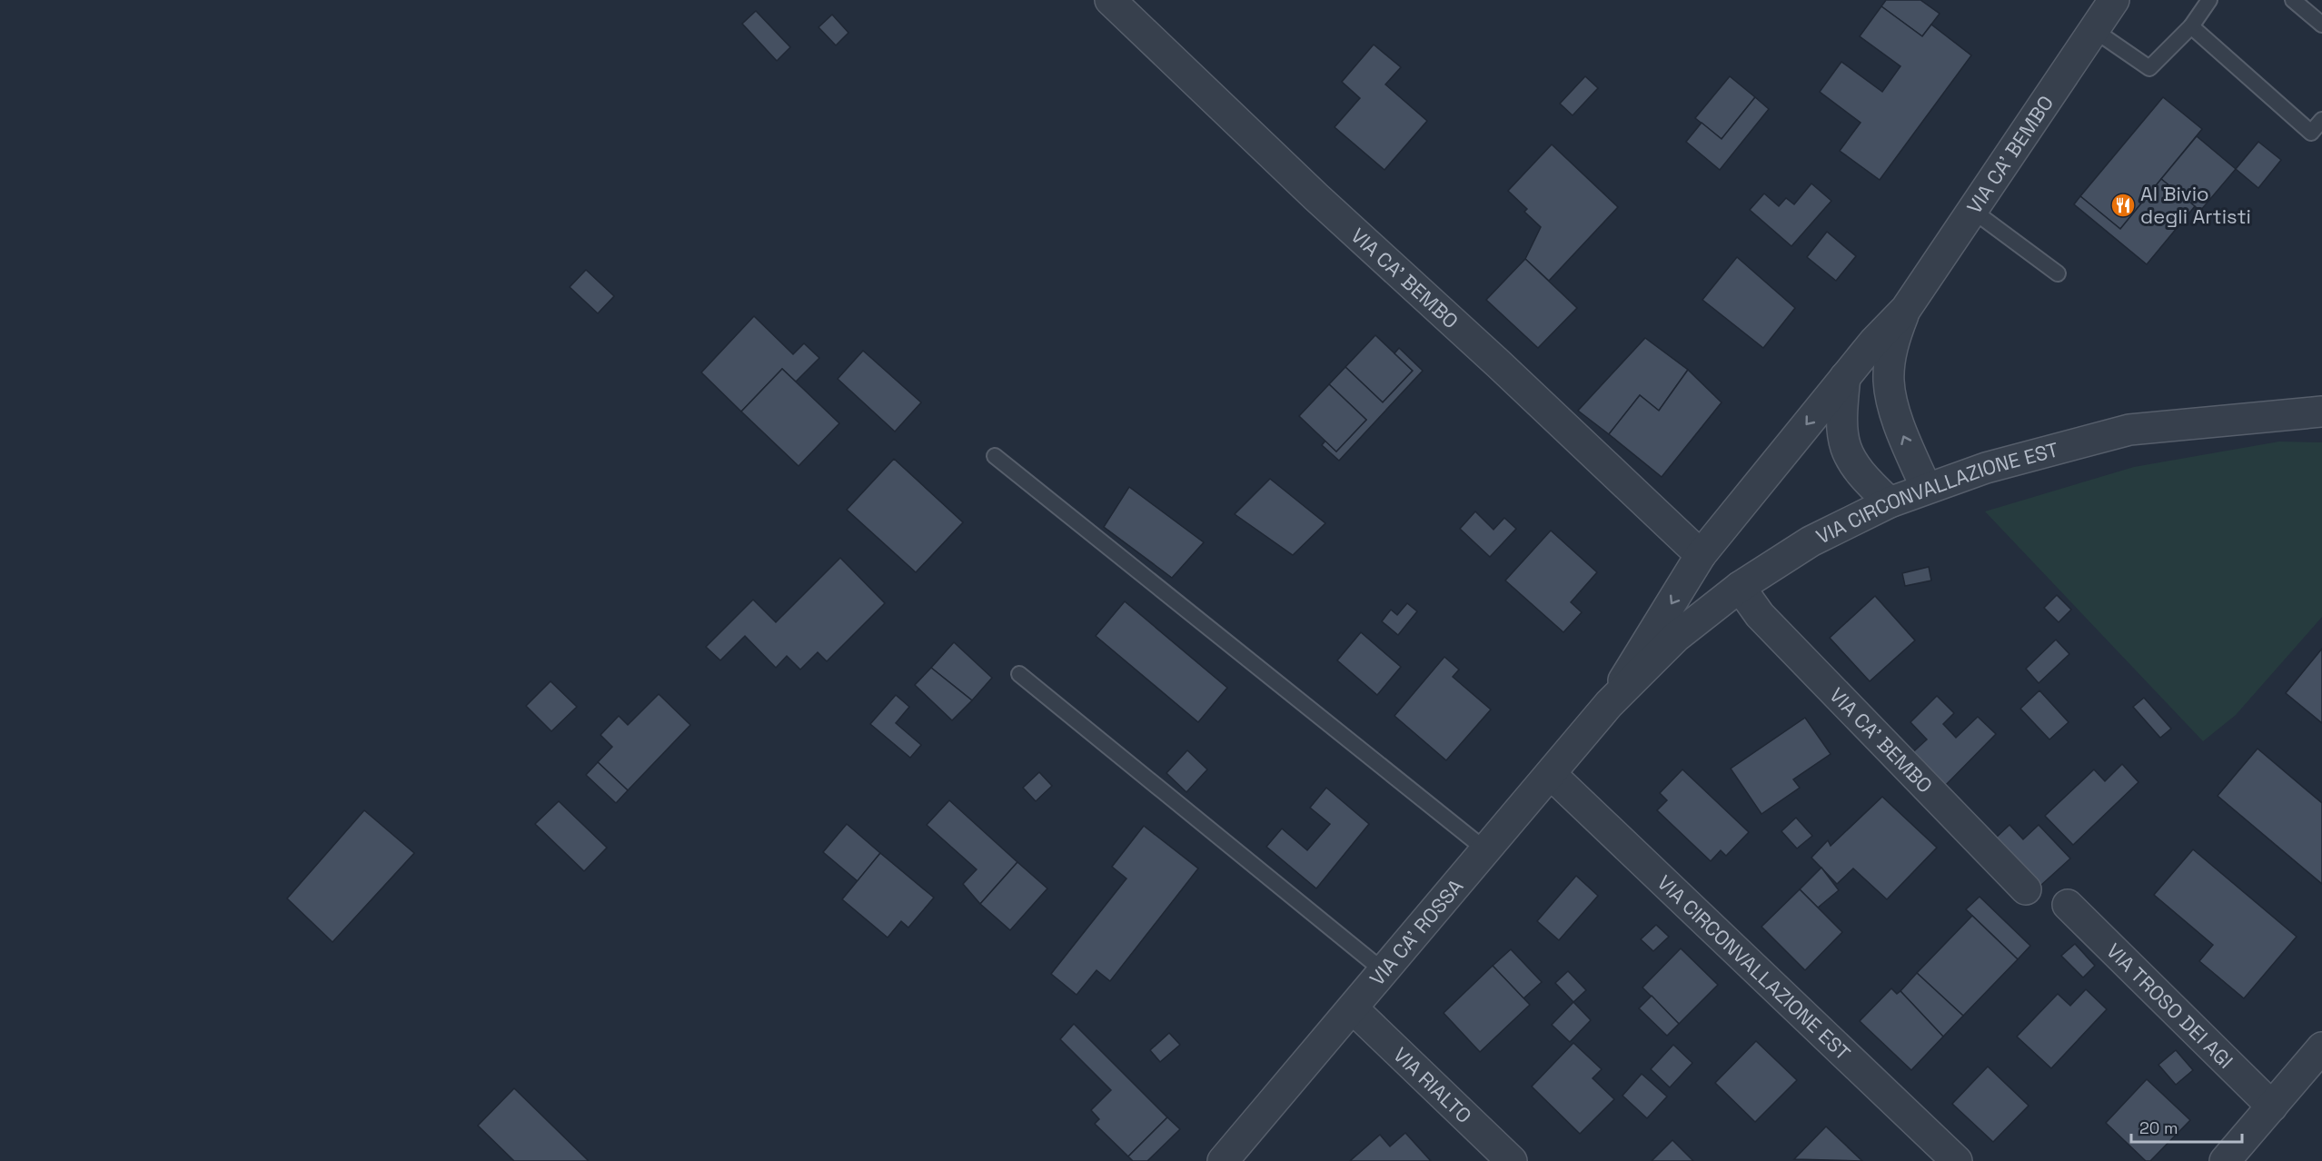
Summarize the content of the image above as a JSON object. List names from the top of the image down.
{
  "streets": {
    "street": [
      "VIA CA' BEMBO",
      "VIA CIRCONVALLAZIONE EST",
      "VIA CA' ROSSA",
      "VIA TROSO DEI AGI",
      "VIA RIALTO"
    ]
  },
  "crossings": [
    ["VIA CA' BEMBO", "VIA CIRCONVALLAZIONE EST"],
    ["VIA CA' BEMBO", "VIA CA' ROSSA"],
    ["VIA CIRCONVALLAZIONE EST", "VIA CA' ROSSA"],
    ["VIA CA' ROSSA", "VIA RIALTO"]
  ],
  "places": {
    "restaurant": ["Al Bivio degli Artisti"]
  },
  "scale_bar": "20 m"
}
